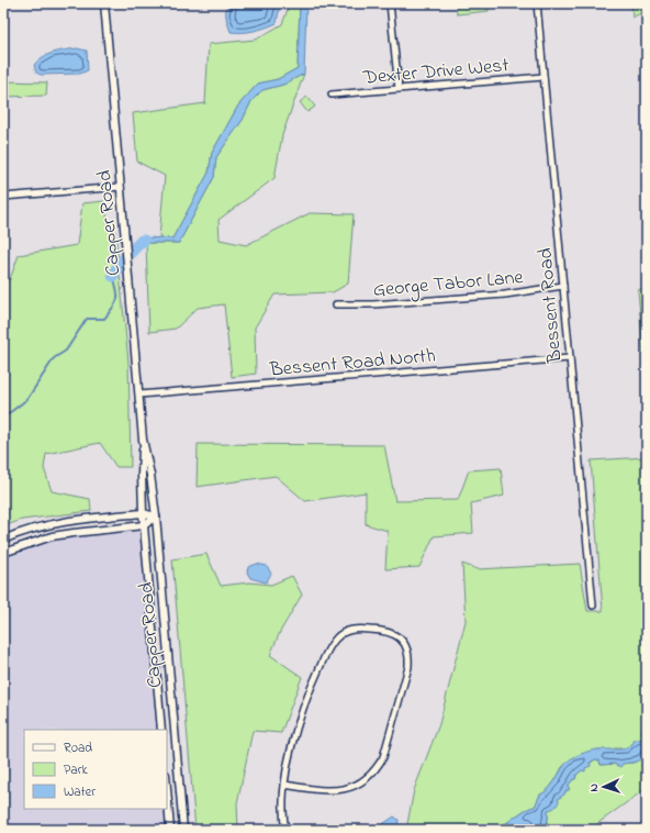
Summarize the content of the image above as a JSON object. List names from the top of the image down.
{
  "streets": {
    "street": [
      "Dexter Drive West",
      "Capper Road",
      "George Tabor Lane",
      "Bessent Road",
      "Bessent Road North"
    ]
  },
  "crossings": [
    ["Dexter Drive West", "Bessent Road"],
    ["Capper Road", "Bessent Road North"],
    ["George Tabor Lane", "Bessent Road"],
    ["Bessent Road", "Bessent Road North"]
  ],
  "legend": ["Road", "Park", "Water"],
  "north": "left"
}
